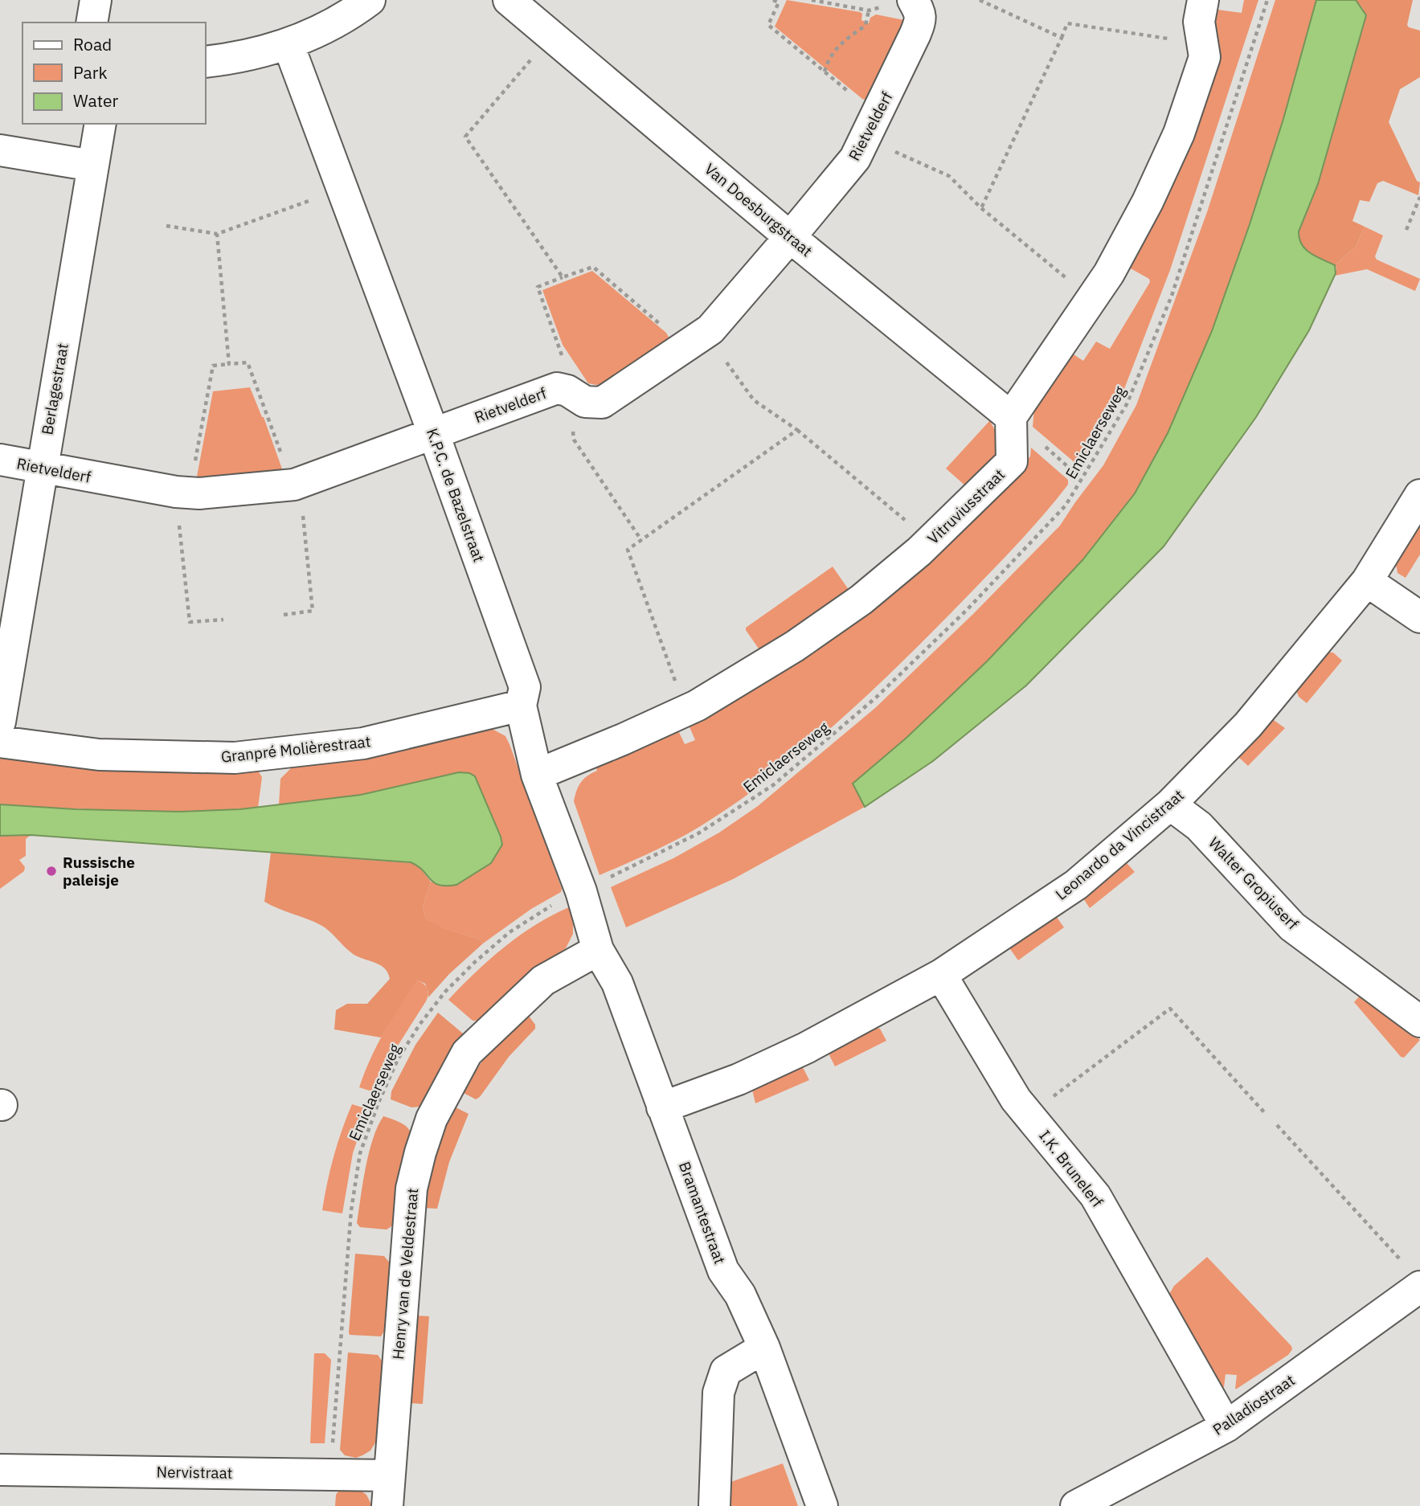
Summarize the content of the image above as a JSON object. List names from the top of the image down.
{
  "streets": {
    "street": [
      "Rietvelderf",
      "Van Doesburgstraat",
      "Berlagestraat",
      "K.P.C. de Bazelstraat",
      "Vitruviusstraat",
      "Granpré Molièrestraat",
      "Leonardo da Vincistraat",
      "Walter Gropiuserf",
      "I.K. Brunelerf",
      "Bramantestraat",
      "Henry van de Veldestraat",
      "Palladiostraat",
      "Nervistraat"
    ],
    "path": ["Emiclaerseweg"]
  },
  "crossings": [
    ["Rietvelderf", "Van Doesburgstraat"],
    ["Rietvelderf", "Berlagestraat"],
    ["Rietvelderf", "K.P.C. de Bazelstraat"],
    ["Van Doesburgstraat", "Vitruviusstraat"],
    ["Emiclaerseweg", "K.P.C. de Bazelstraat"],
    ["Emiclaerseweg", "Nervistraat"],
    ["K.P.C. de Bazelstraat", "Vitruviusstraat"],
    ["K.P.C. de Bazelstraat", "Granpré Molièrestraat"],
    ["K.P.C. de Bazelstraat", "Bramantestraat"],
    ["K.P.C. de Bazelstraat", "Henry van de Veldestraat"],
    ["Leonardo da Vincistraat", "Walter Gropiuserf"],
    ["Leonardo da Vincistraat", "I.K. Brunelerf"],
    ["Leonardo da Vincistraat", "Bramantestraat"],
    ["I.K. Brunelerf", "Palladiostraat"],
    ["Bramantestraat", "Henry van de Veldestraat"],
    ["Henry van de Veldestraat", "Nervistraat"]
  ],
  "places": ["Russische paleisje"],
  "legend": ["Road", "Park", "Water"]
}
